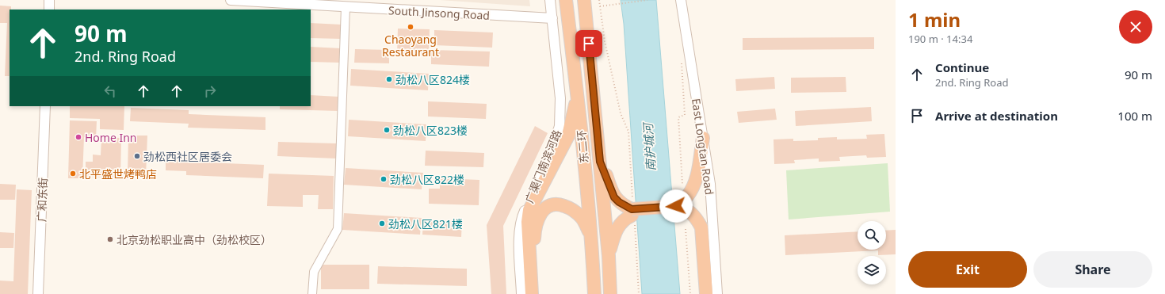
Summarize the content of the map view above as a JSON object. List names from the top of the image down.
{
  "streets": {
    "highway": ["东二环"],
    "street": [
      "South Jinsong Road",
      "East Longtan Road",
      "广渠门南滨河路",
      "广和东街"
    ]
  },
  "crossings": [
    ["South Jinsong Road", "广渠门南滨河路"]
  ],
  "water": ["南护城河"],
  "places": [
    "Chaoyang Restaurant",
    "劲松八区824楼",
    "劲松八区823楼",
    "Home Inn",
    "劲松西社区居委会",
    "北平盛世烤鸭店",
    "劲松八区822楼",
    "劲松八区821楼",
    "北京劲松职业高中（劲松校区）"
  ],
  "page": {
    "heading": ["1 min", "190 m · 14:34"],
    "turn": ["90 m", "2nd. Ring Road"],
    "list": [
      {
        "name": "Continue",
        "note": "2nd. Ring Road",
        "value": "90 m"
      },
      {
        "name": "Arrive at destination",
        "value": "100 m"
      }
    ],
    "buttons": ["Exit", "Share"]
  }
}
